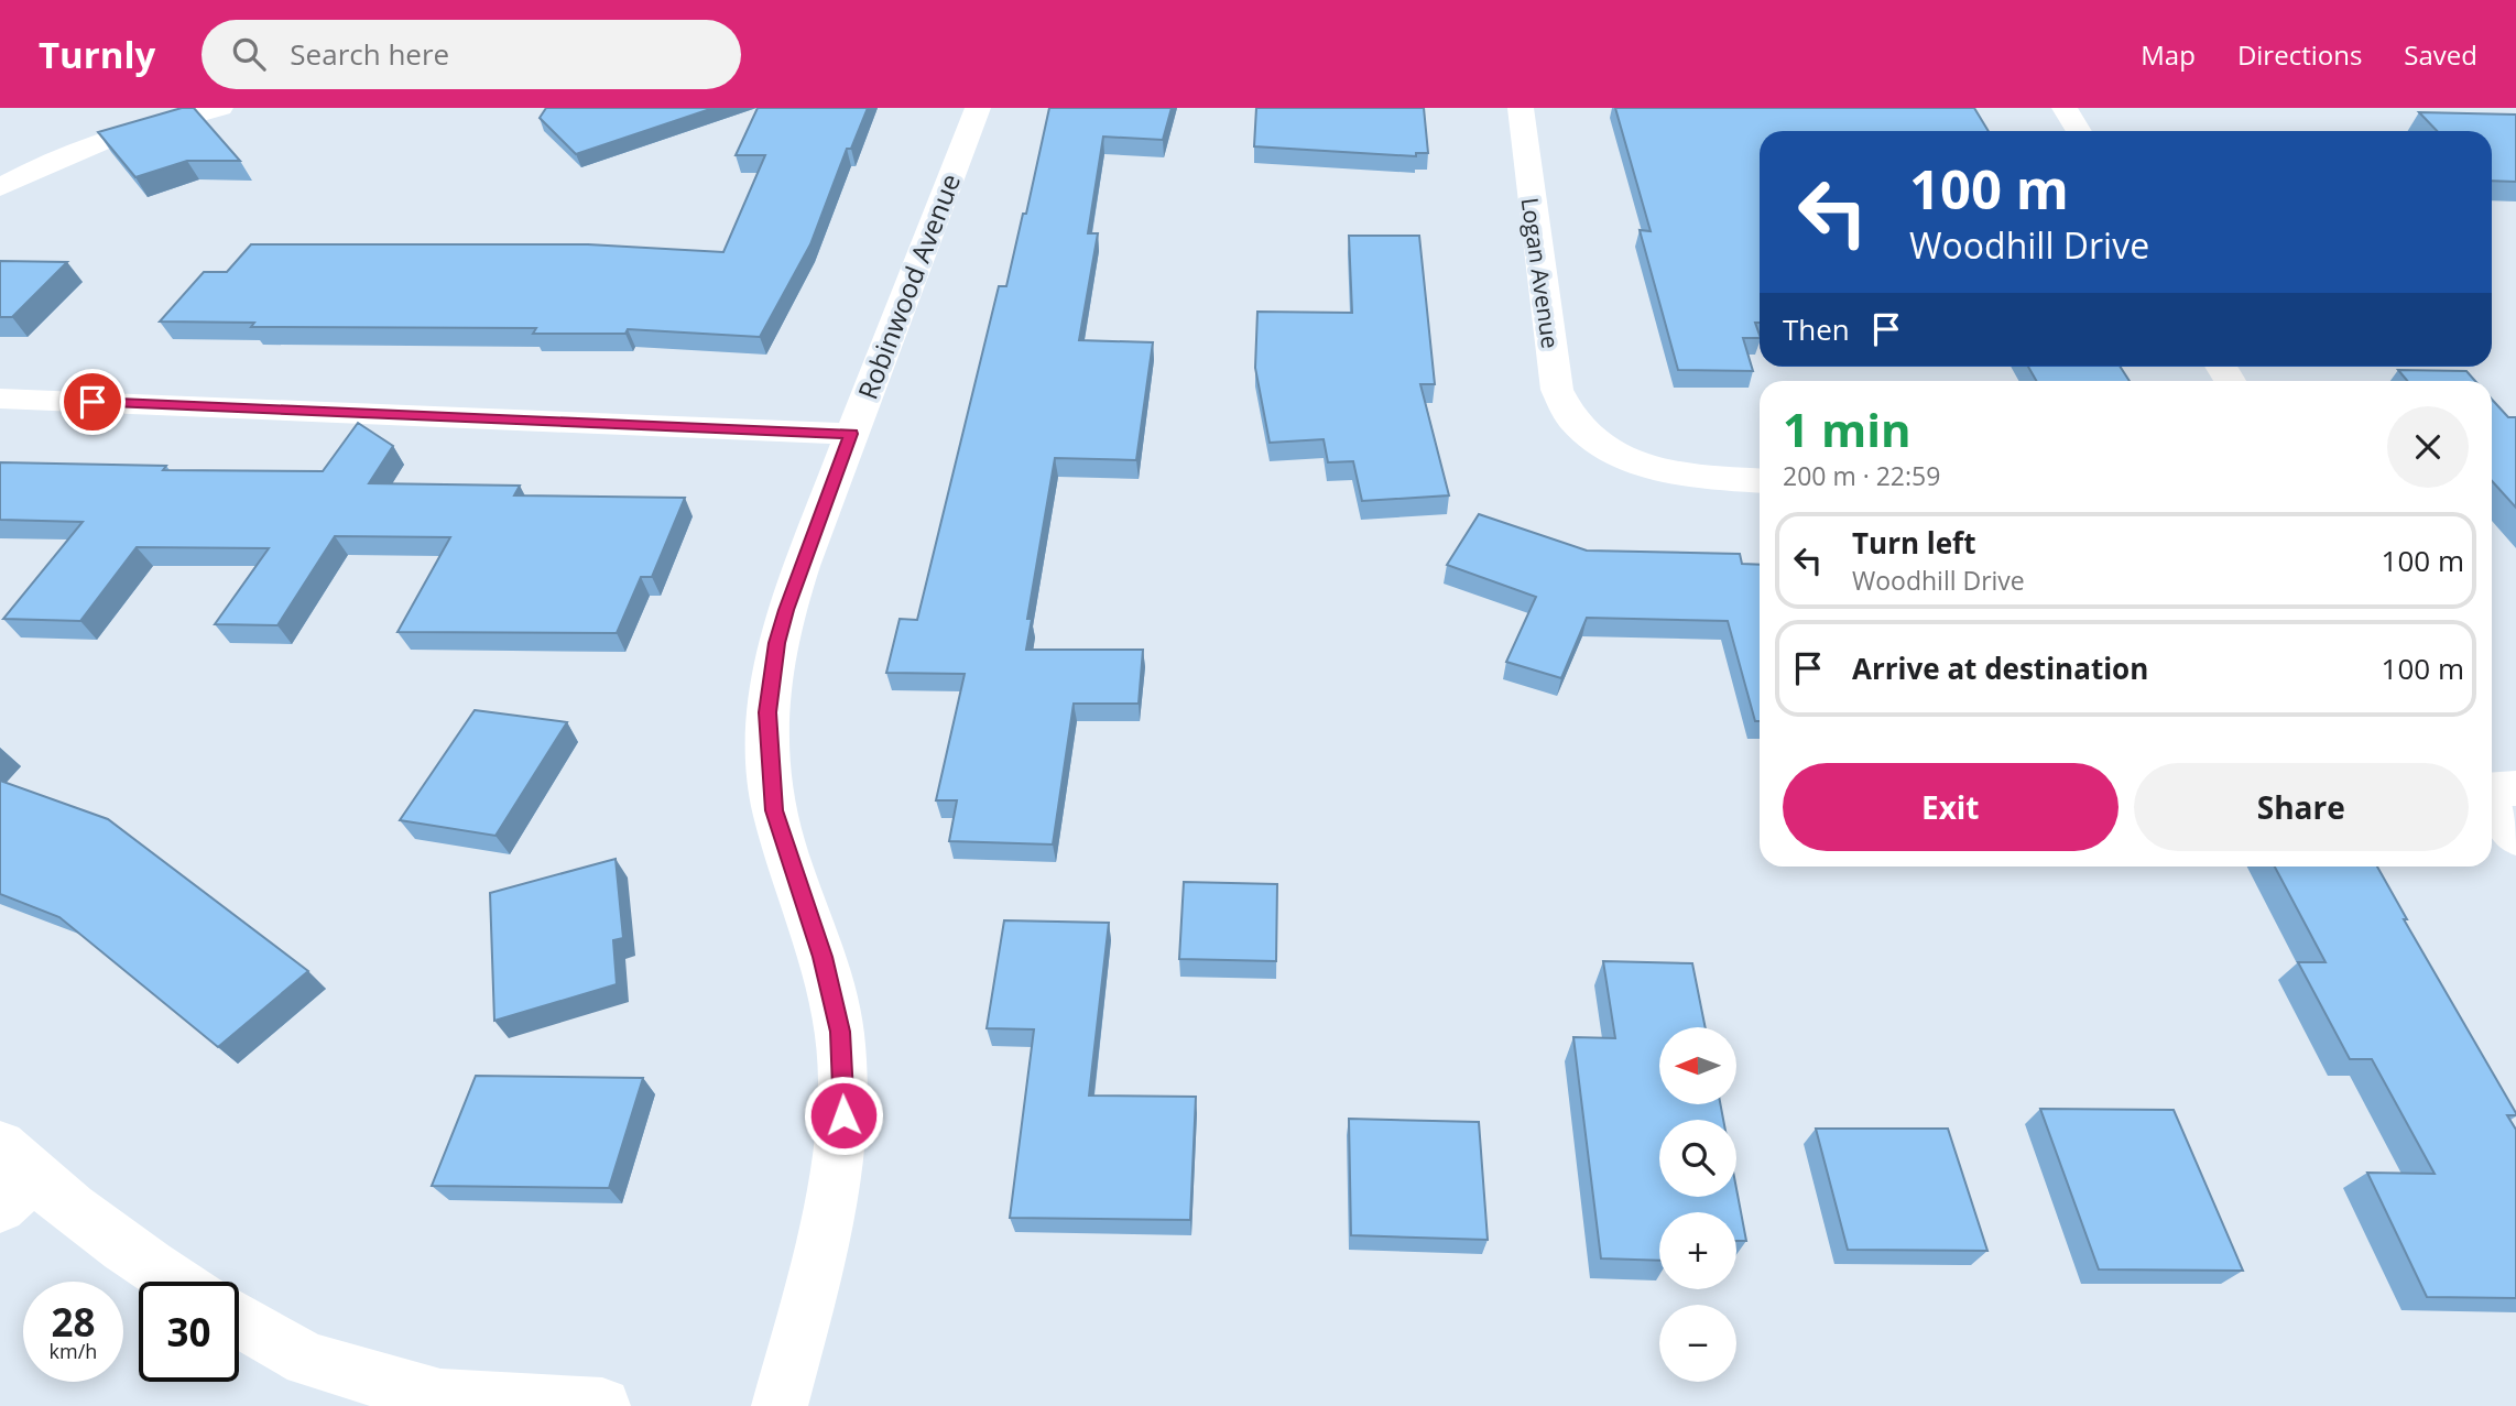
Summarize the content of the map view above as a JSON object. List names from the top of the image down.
{
  "streets": {
    "street": ["Logan Avenue", "Robinwood Avenue"]
  },
  "north": "left",
  "page": {
    "header": "Turnly",
    "search": "Search here",
    "nav": ["Map", "Directions", "Saved"],
    "turn": ["100 m", "Woodhill Drive"],
    "then": "Then",
    "heading": ["1 min", "200 m · 22:59"],
    "list": [
      {
        "name": "Turn left",
        "note": "Woodhill Drive",
        "value": "100 m"
      },
      {
        "name": "Arrive at destination",
        "value": "100 m"
      }
    ],
    "buttons": ["Exit", "Share"],
    "map_buttons": ["+", "−"],
    "speed": "28 km/h",
    "limit": "30"
  }
}
